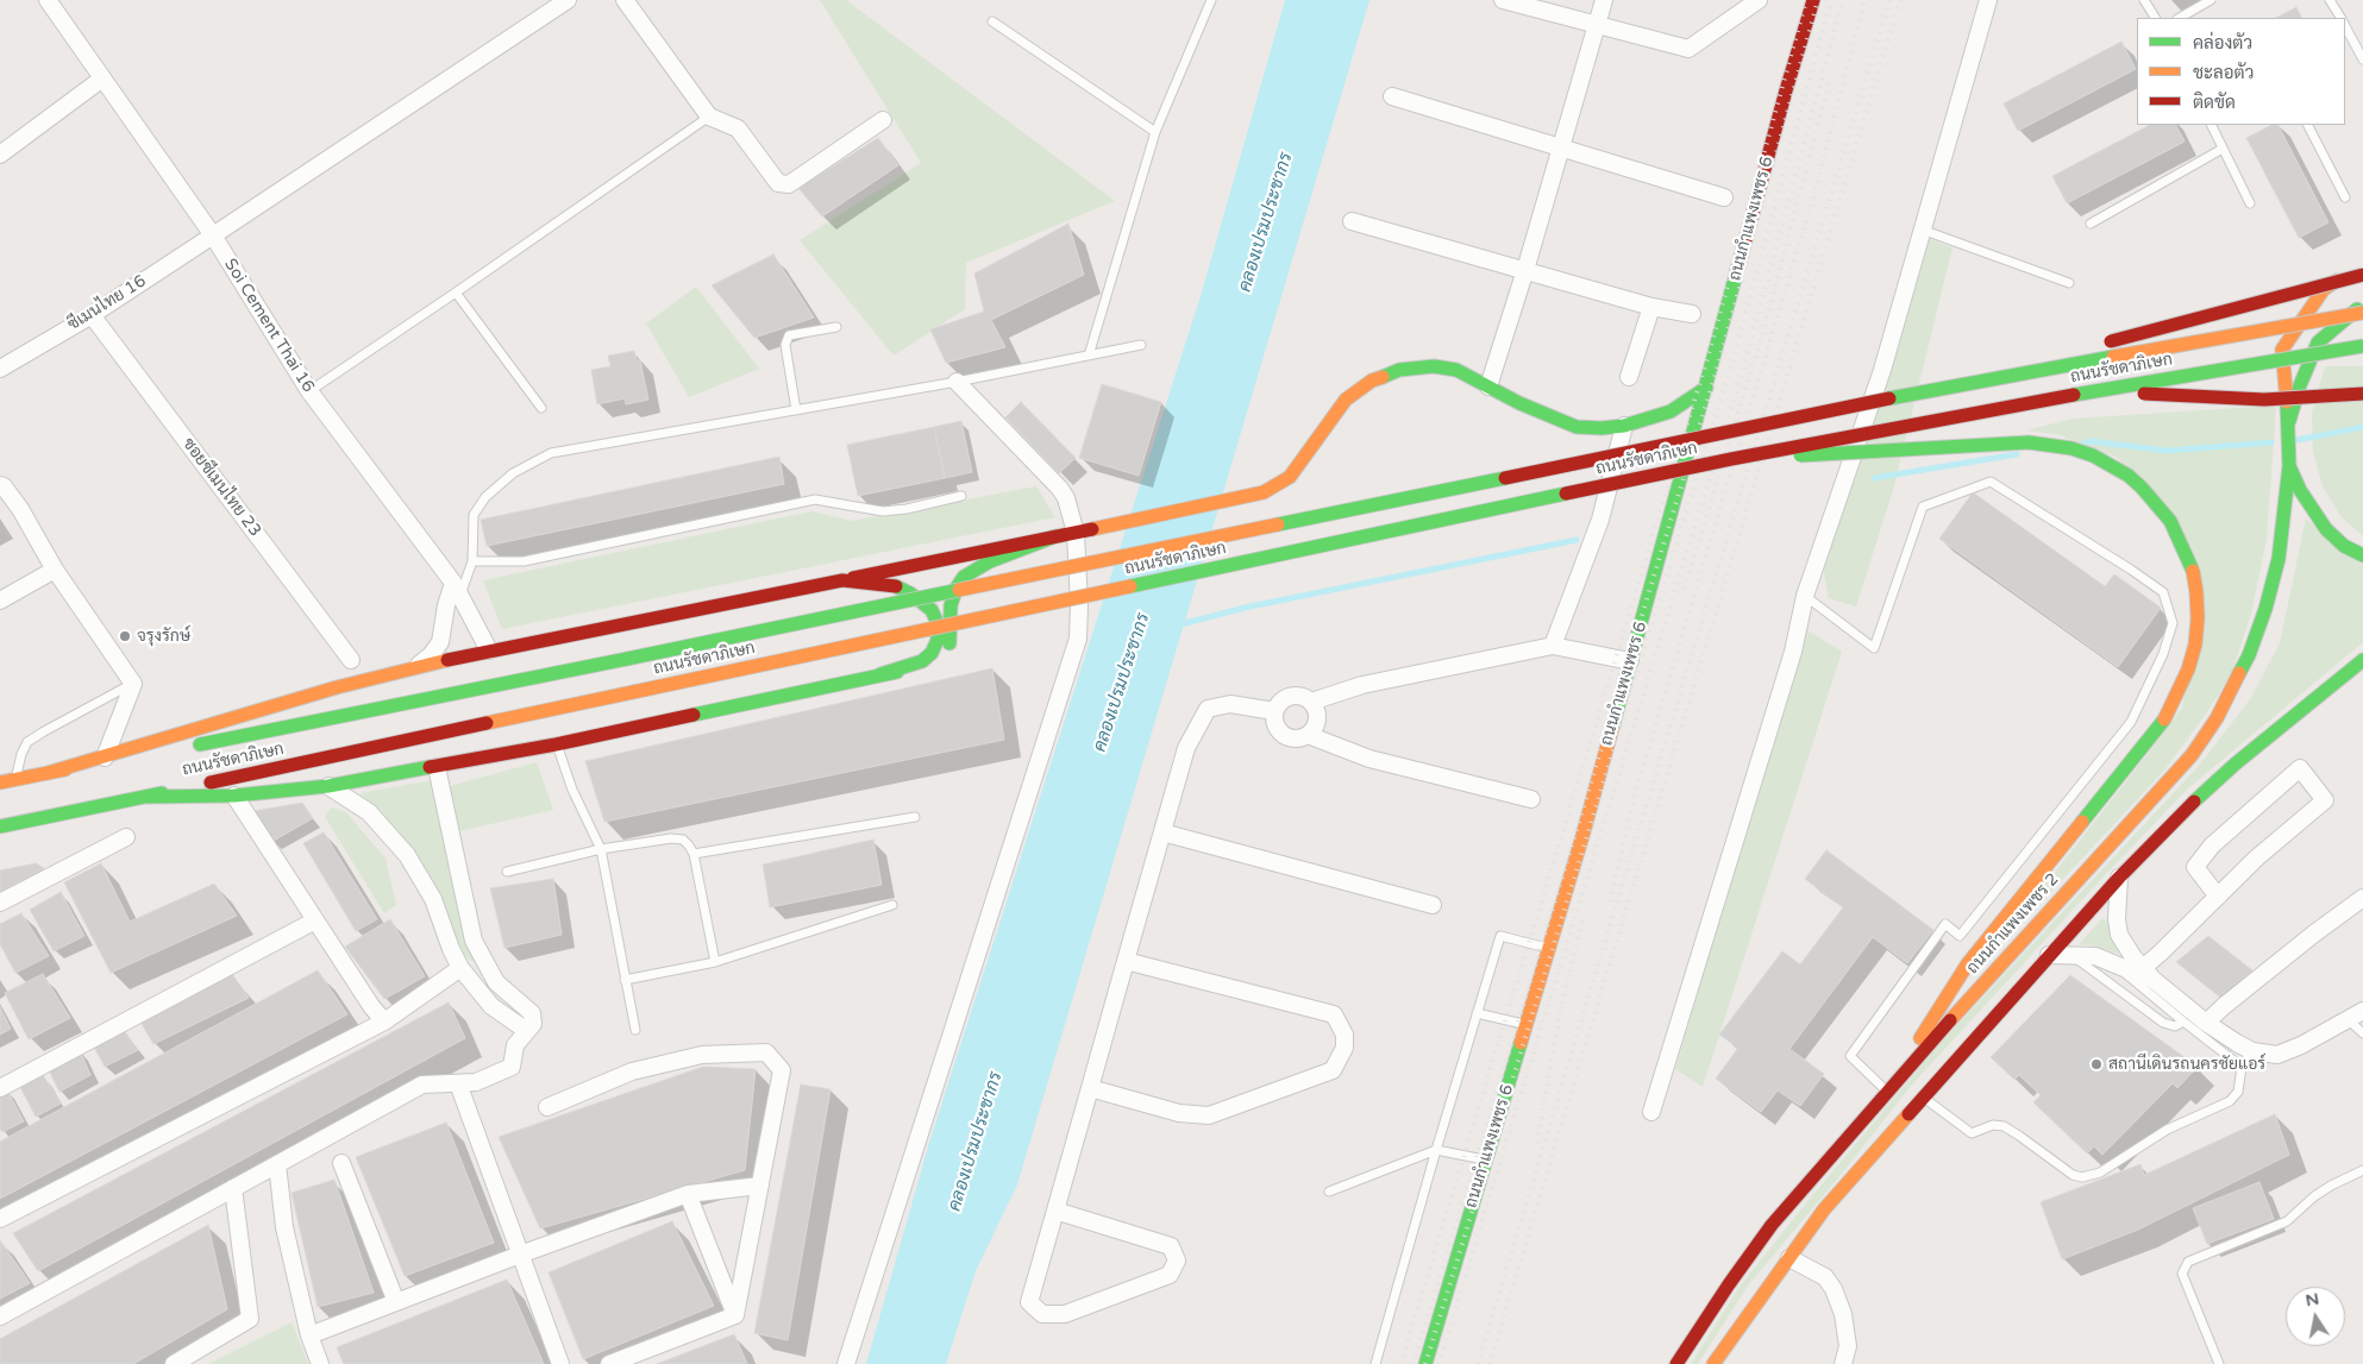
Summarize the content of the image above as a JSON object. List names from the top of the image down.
{
  "streets": {
    "main road": ["ถนนกำแพงเพชร 6", "ถนนรัชดาภิเษก", "ถนนกำแพงเพชร 2"],
    "street": ["ซีเมนไทย 16", "Soi Cement Thai 16", "ซอยซีเมนไทย 23"]
  },
  "crossings": [
    ["ซีเมนไทย 16", "Soi Cement Thai 16"],
    ["ซีเมนไทย 16", "ซอยซีเมนไทย 23"]
  ],
  "water": ["คลองเปรมประชากร"],
  "places": ["จรุงรักษ์", "สถานีเดินรถนครชัยแอร์"],
  "legend": ["คล่องตัว", "ชะลอตัว", "ติดขัด"],
  "north": "top"
}
